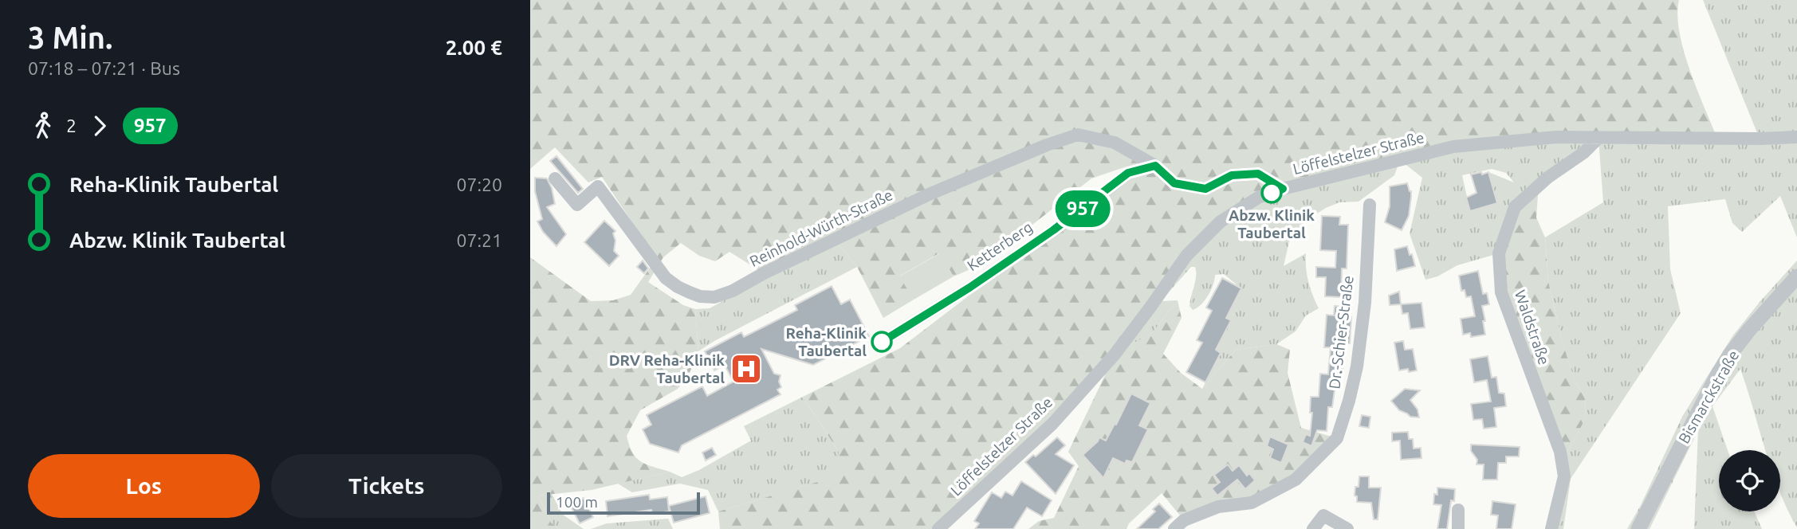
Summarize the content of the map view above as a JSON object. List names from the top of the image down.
{
  "streets": {
    "street": [
      "Löffelstelzer Straße",
      "Reinhold-Würth-Straße",
      "Ketterberg",
      "Waldstraße",
      "Dr.-Schier-Straße",
      "Bismarckstraße"
    ]
  },
  "crossings": [
    ["Löffelstelzer Straße", "Waldstraße"],
    ["Reinhold-Würth-Straße", "Ketterberg"]
  ],
  "places": {
    "other": ["Abzw. Klinik Taubertal", "Reha-Klinik Taubertal"],
    "hospital": ["DRV Reha-Klinik Taubertal"]
  },
  "lines": ["bus line 957"],
  "scale_bar": "100 m",
  "page": {
    "heading": ["3 Min.", "07:18 – 07:21 · Bus", "2.00 €"],
    "on_map": "957",
    "legs": ["2", "957"],
    "list": [
      {
        "name": "Reha-Klinik Taubertal",
        "value": "07:20"
      },
      {
        "name": "Abzw. Klinik Taubertal",
        "value": "07:21"
      }
    ],
    "buttons": ["Los", "Tickets"],
    "scale": "100 m"
  }
}
